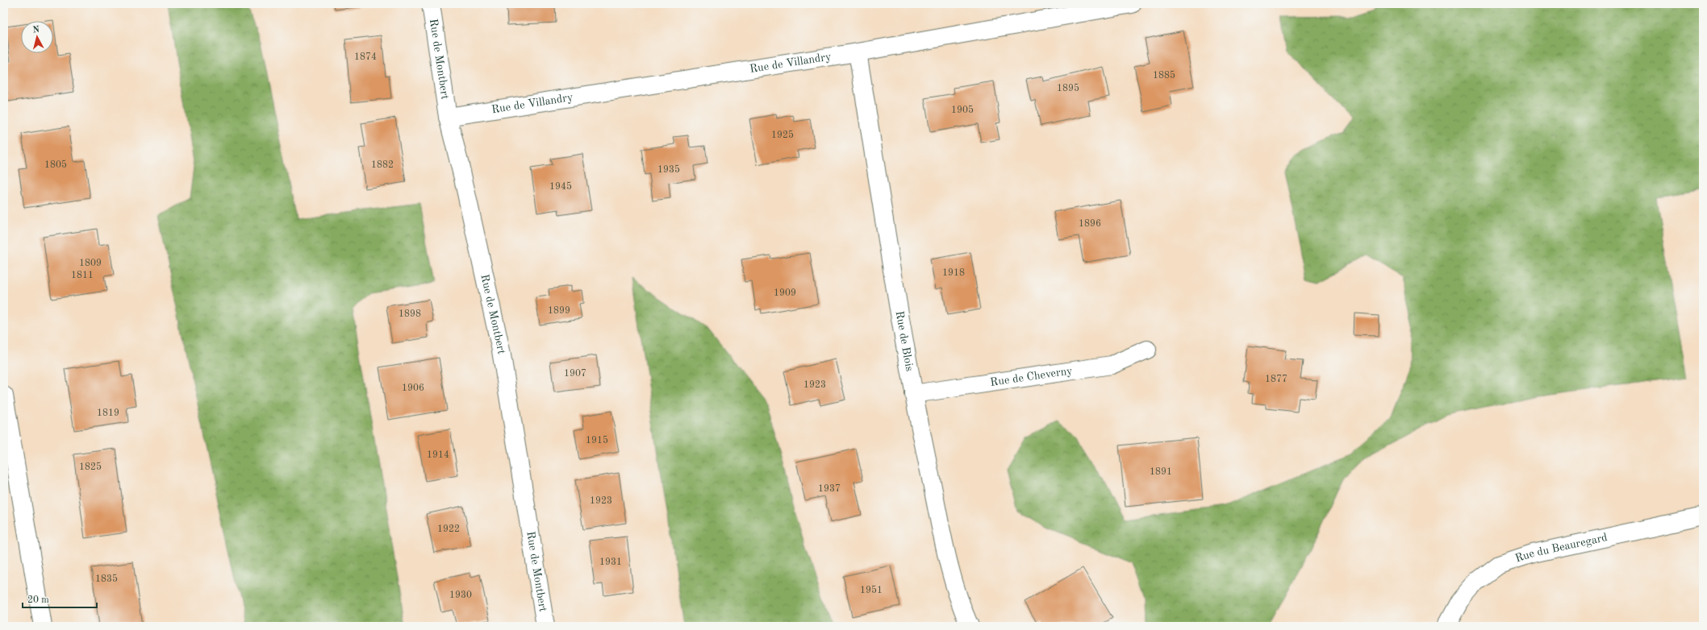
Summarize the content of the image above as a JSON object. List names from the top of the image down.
{
  "streets": {
    "street": [
      "Rue de Montbert",
      "Rue de Villandry",
      "Rue de Blois",
      "Rue de Cheverny",
      "Rue du Beauregard"
    ]
  },
  "crossings": [
    ["Rue de Montbert", "Rue de Villandry"],
    ["Rue de Villandry", "Rue de Blois"],
    ["Rue de Blois", "Rue de Cheverny"]
  ],
  "house_numbers": [
    "1874",
    "1885",
    "1895",
    "1905",
    "1925",
    "1805",
    "1882",
    "1935",
    "1945",
    "1896",
    "1809",
    "1918",
    "1811",
    "1909",
    "1899",
    "1898",
    "1907",
    "1877",
    "1923",
    "1906",
    "1819",
    "1915",
    "1914",
    "1825",
    "1891",
    "1937",
    "1923",
    "1922",
    "1931",
    "1835",
    "1951",
    "1930"
  ],
  "scale_bar": "20 m",
  "north": "top"
}
